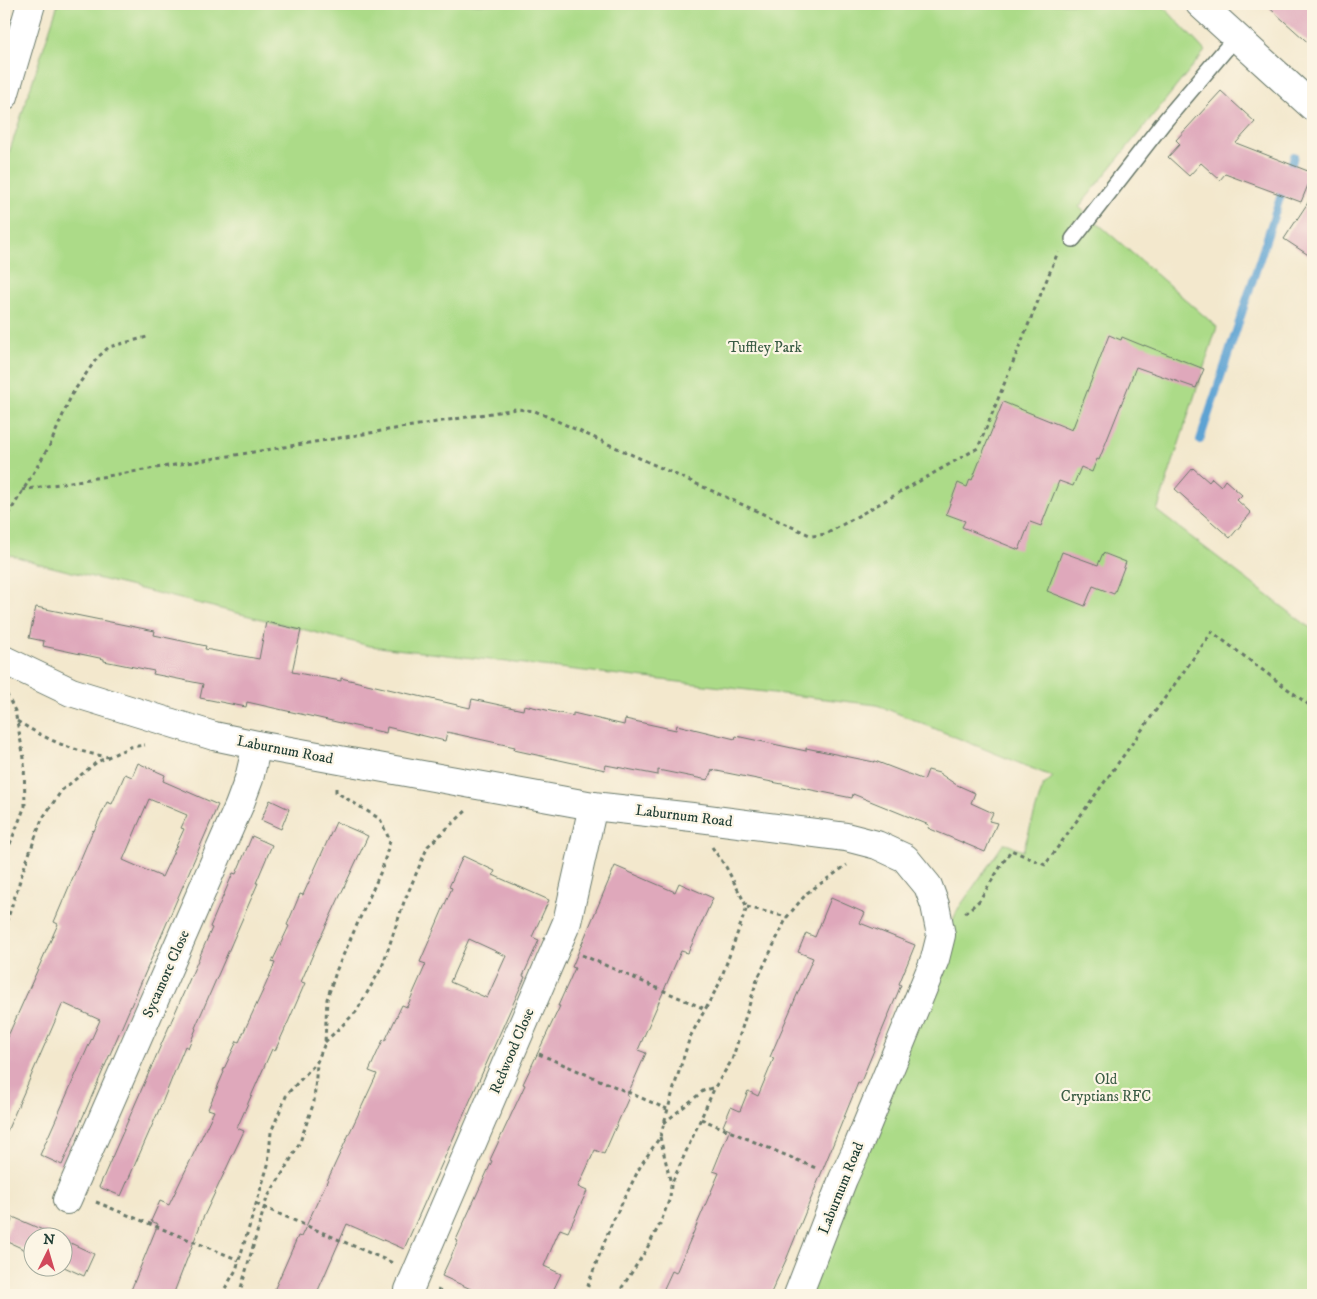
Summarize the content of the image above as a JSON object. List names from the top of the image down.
{
  "streets": {
    "street": ["Laburnum Road", "Sycamore Close", "Redwood Close"]
  },
  "crossings": [
    ["Laburnum Road", "Sycamore Close"],
    ["Laburnum Road", "Redwood Close"]
  ],
  "parks": ["Tuffley Park", "Old Cryptians RFC"],
  "north": "top"
}
